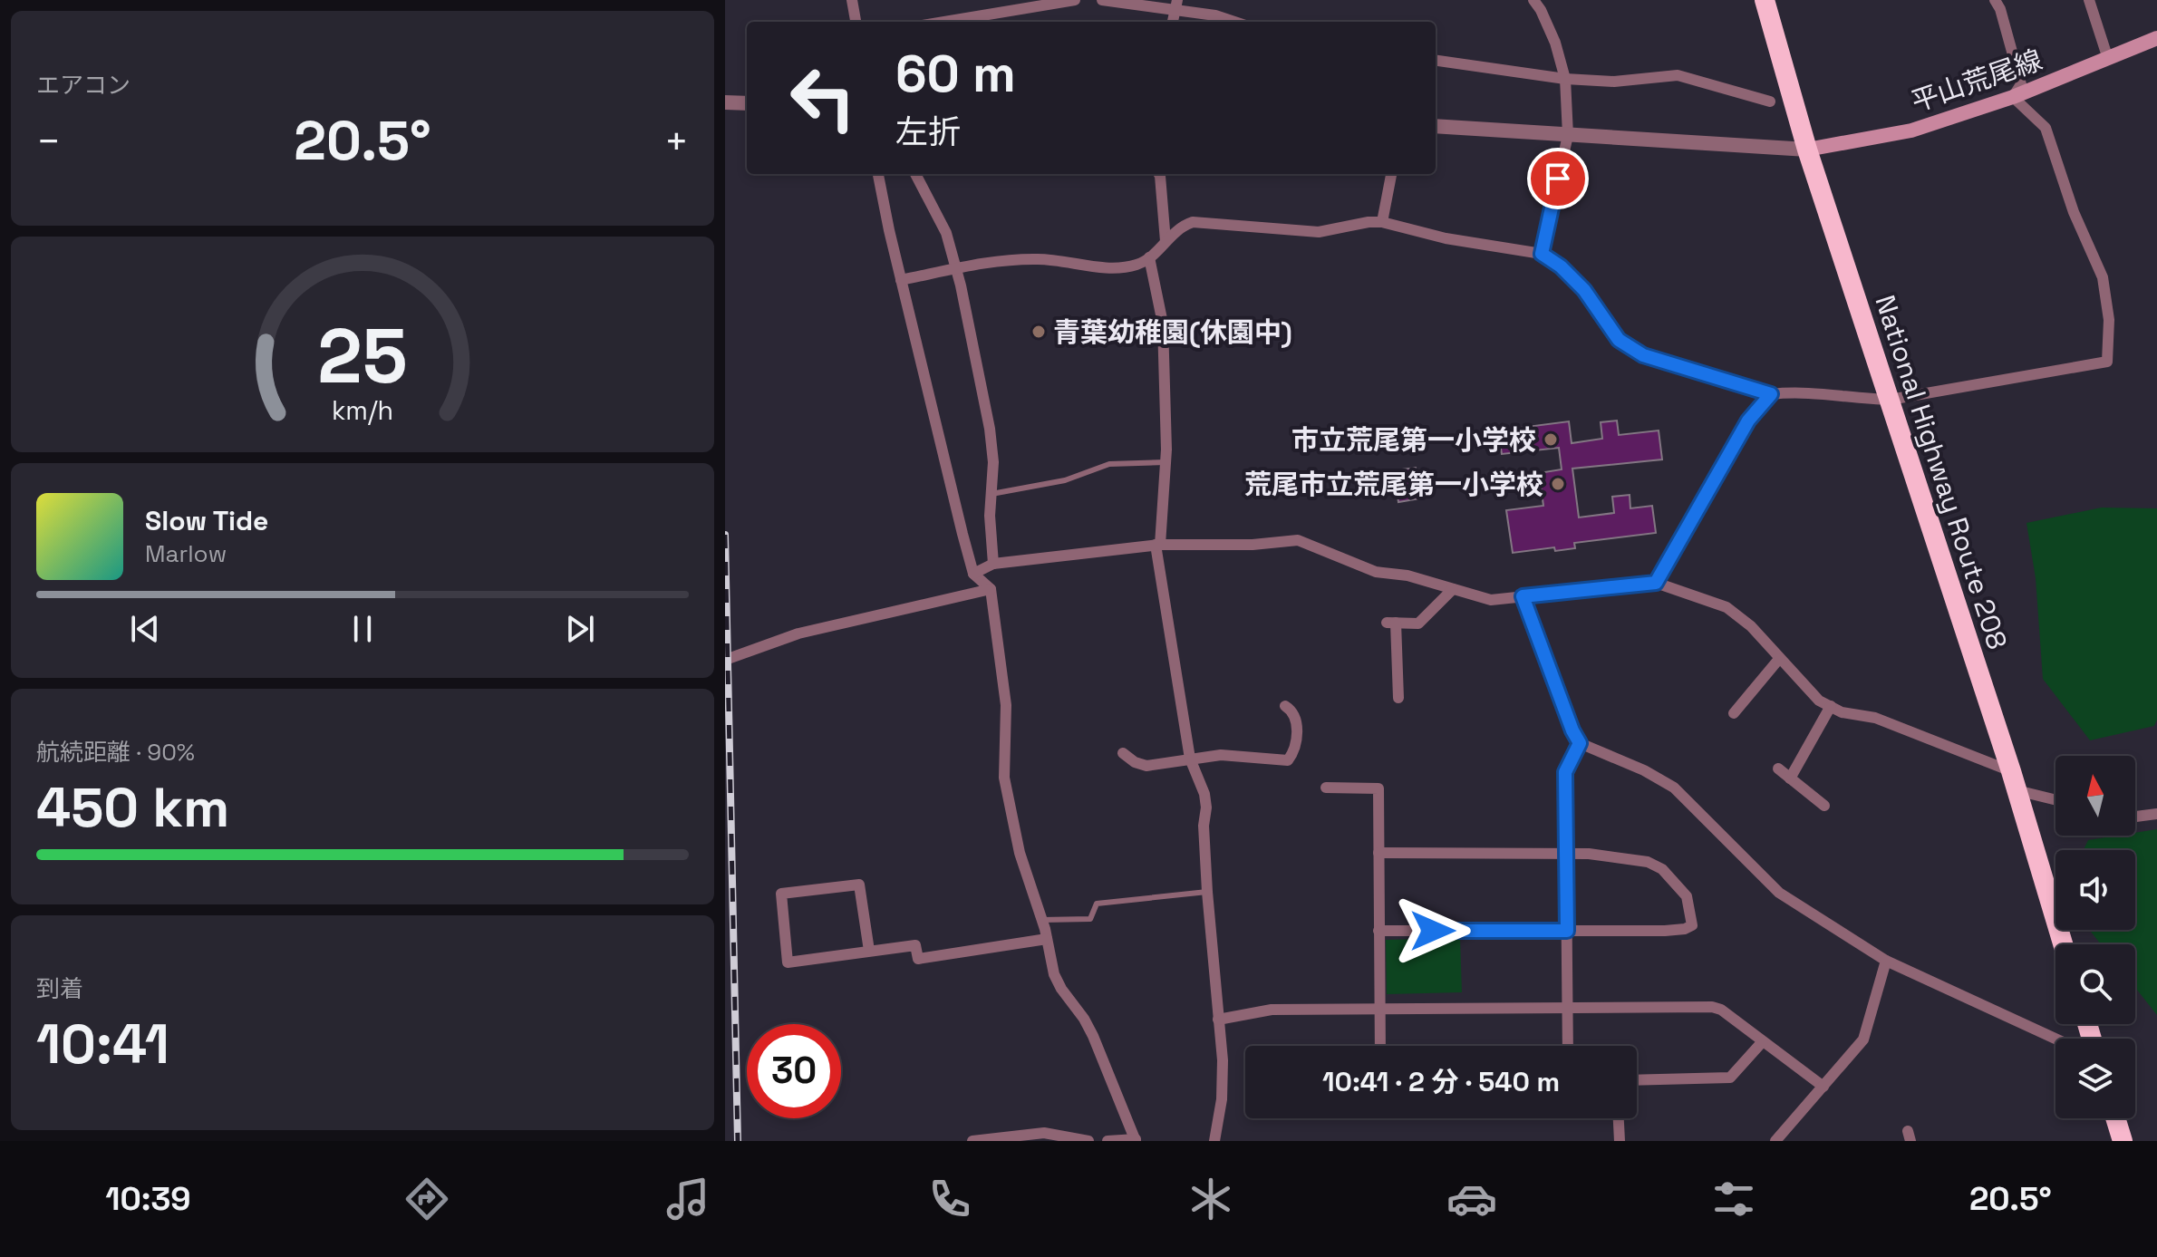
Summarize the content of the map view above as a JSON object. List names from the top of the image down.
{
  "streets": {
    "highway": ["National Highway Route 208"],
    "main road": ["平山荒尾線"]
  },
  "crossings": [
    ["平山荒尾線", "National Highway Route 208"]
  ],
  "places": ["青葉幼稚園(休園中)", "市立荒尾第一小学校", "荒尾市立荒尾第一小学校"],
  "north": "top",
  "page": {
    "tile": [
      "エアコン",
      ["航続距離 · 90%", "450 km"],
      ["到着", "10:41"]
    ],
    "turn": ["60 m", "左折"],
    "heat": ["−", "20.5°", "+"],
    "song": ["Slow Tide", "Marlow"],
    "limit": "30",
    "trip": "10:41 · 2 分 · 540 m",
    "tabs": ["10:39", "20.5°"],
    "gauge": ["25", "km/h"]
  }
}
